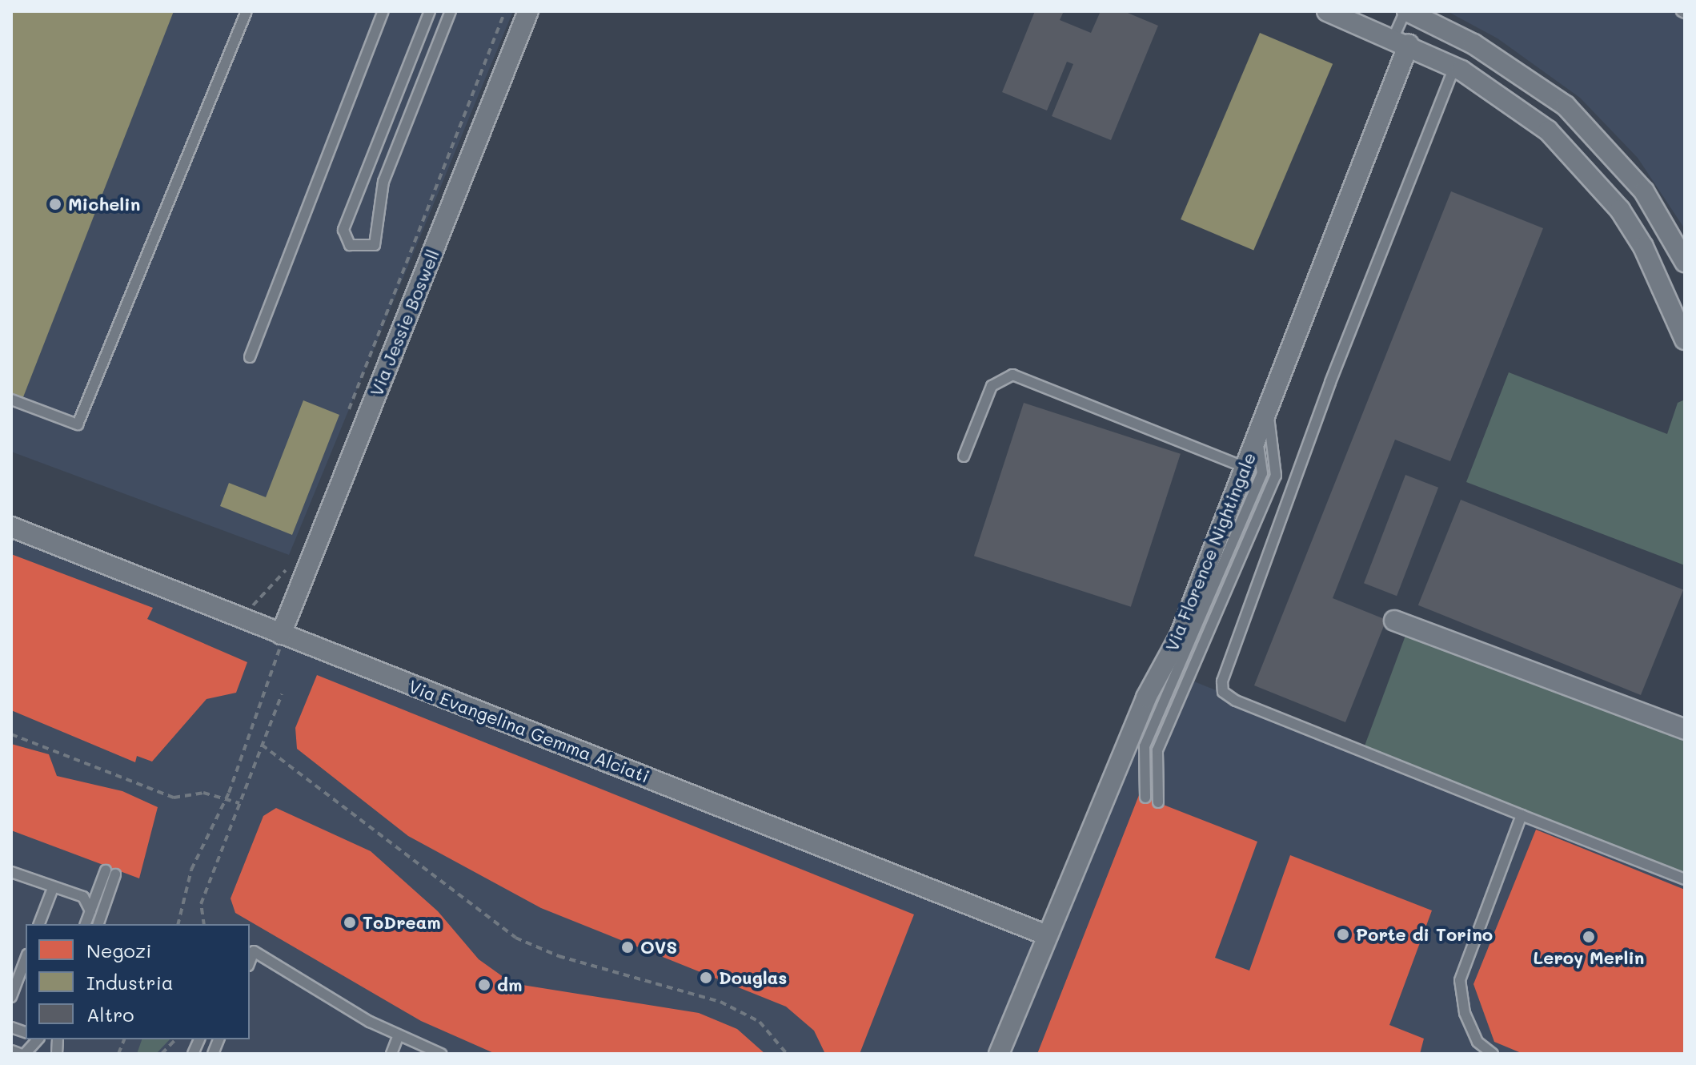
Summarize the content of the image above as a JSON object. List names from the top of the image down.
{
  "streets": {
    "street": ["Via Jessie Boswell", "Via Florence Nightingale", "Via Evangelina Gemma Alciati"]
  },
  "crossings": [
    ["Via Jessie Boswell", "Via Evangelina Gemma Alciati"],
    ["Via Florence Nightingale", "Via Evangelina Gemma Alciati"]
  ],
  "places": [
    "Michelin",
    "ToDream",
    "Porte di Torino",
    "Leroy Merlin",
    "OVS",
    "Douglas",
    "dm"
  ],
  "legend": ["Negozi", "Industria", "Altro"]
}
